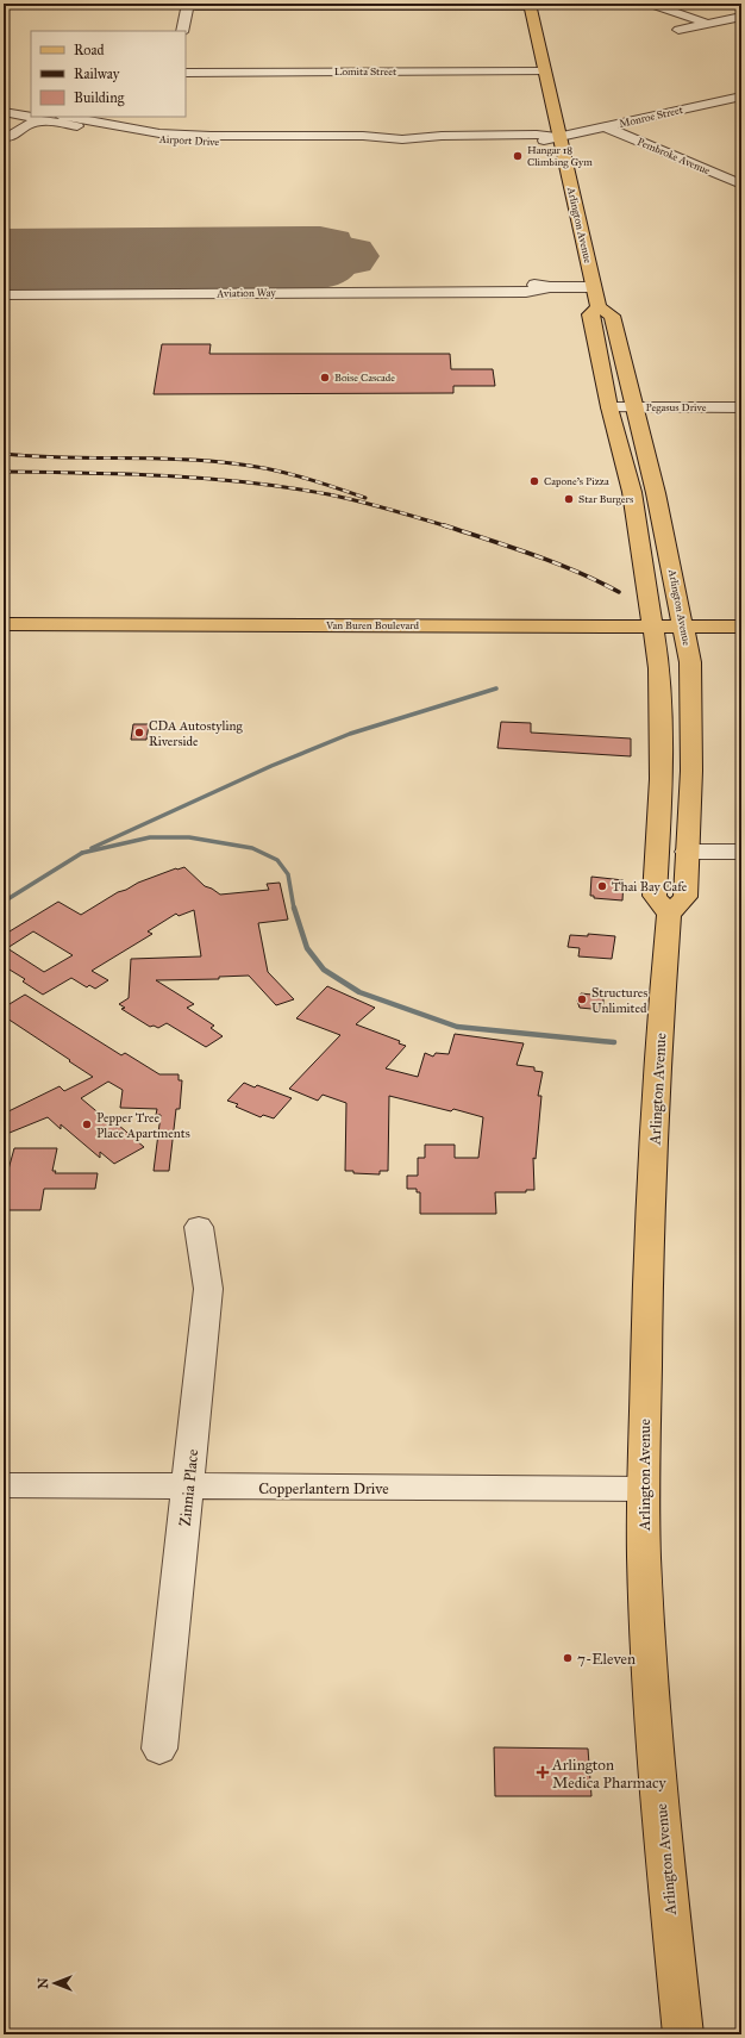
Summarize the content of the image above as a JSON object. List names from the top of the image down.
{
  "streets": {
    "main road": ["Arlington Avenue", "Van Buren Boulevard"],
    "street": [
      "Lomita Street",
      "Monroe Street",
      "Airport Drive",
      "Pembroke Avenue",
      "Aviation Way",
      "Pegasus Drive",
      "Zinnia Place",
      "Copperlantern Drive"
    ]
  },
  "crossings": [
    ["Lomita Street", "Arlington Avenue"],
    ["Monroe Street", "Airport Drive"],
    ["Monroe Street", "Pembroke Avenue"],
    ["Monroe Street", "Arlington Avenue"],
    ["Airport Drive", "Arlington Avenue"],
    ["Arlington Avenue", "Aviation Way"],
    ["Arlington Avenue", "Pegasus Drive"],
    ["Arlington Avenue", "Van Buren Boulevard"],
    ["Arlington Avenue", "Copperlantern Drive"],
    ["Zinnia Place", "Copperlantern Drive"]
  ],
  "places": {
    "other": [
      "Hangar 18 Climbing Gym",
      "Boise Cascade",
      "Capone's Pizza",
      "Star Burgers",
      "CDA Autostyling Riverside",
      "Thai Bay Cafe",
      "Structures Unlimited",
      "Pepper Tree Place Apartments",
      "7-Eleven"
    ],
    "health": ["Arlington Medica Pharmacy"]
  },
  "legend": ["Road", "Railway", "Building"],
  "north": "left"
}
